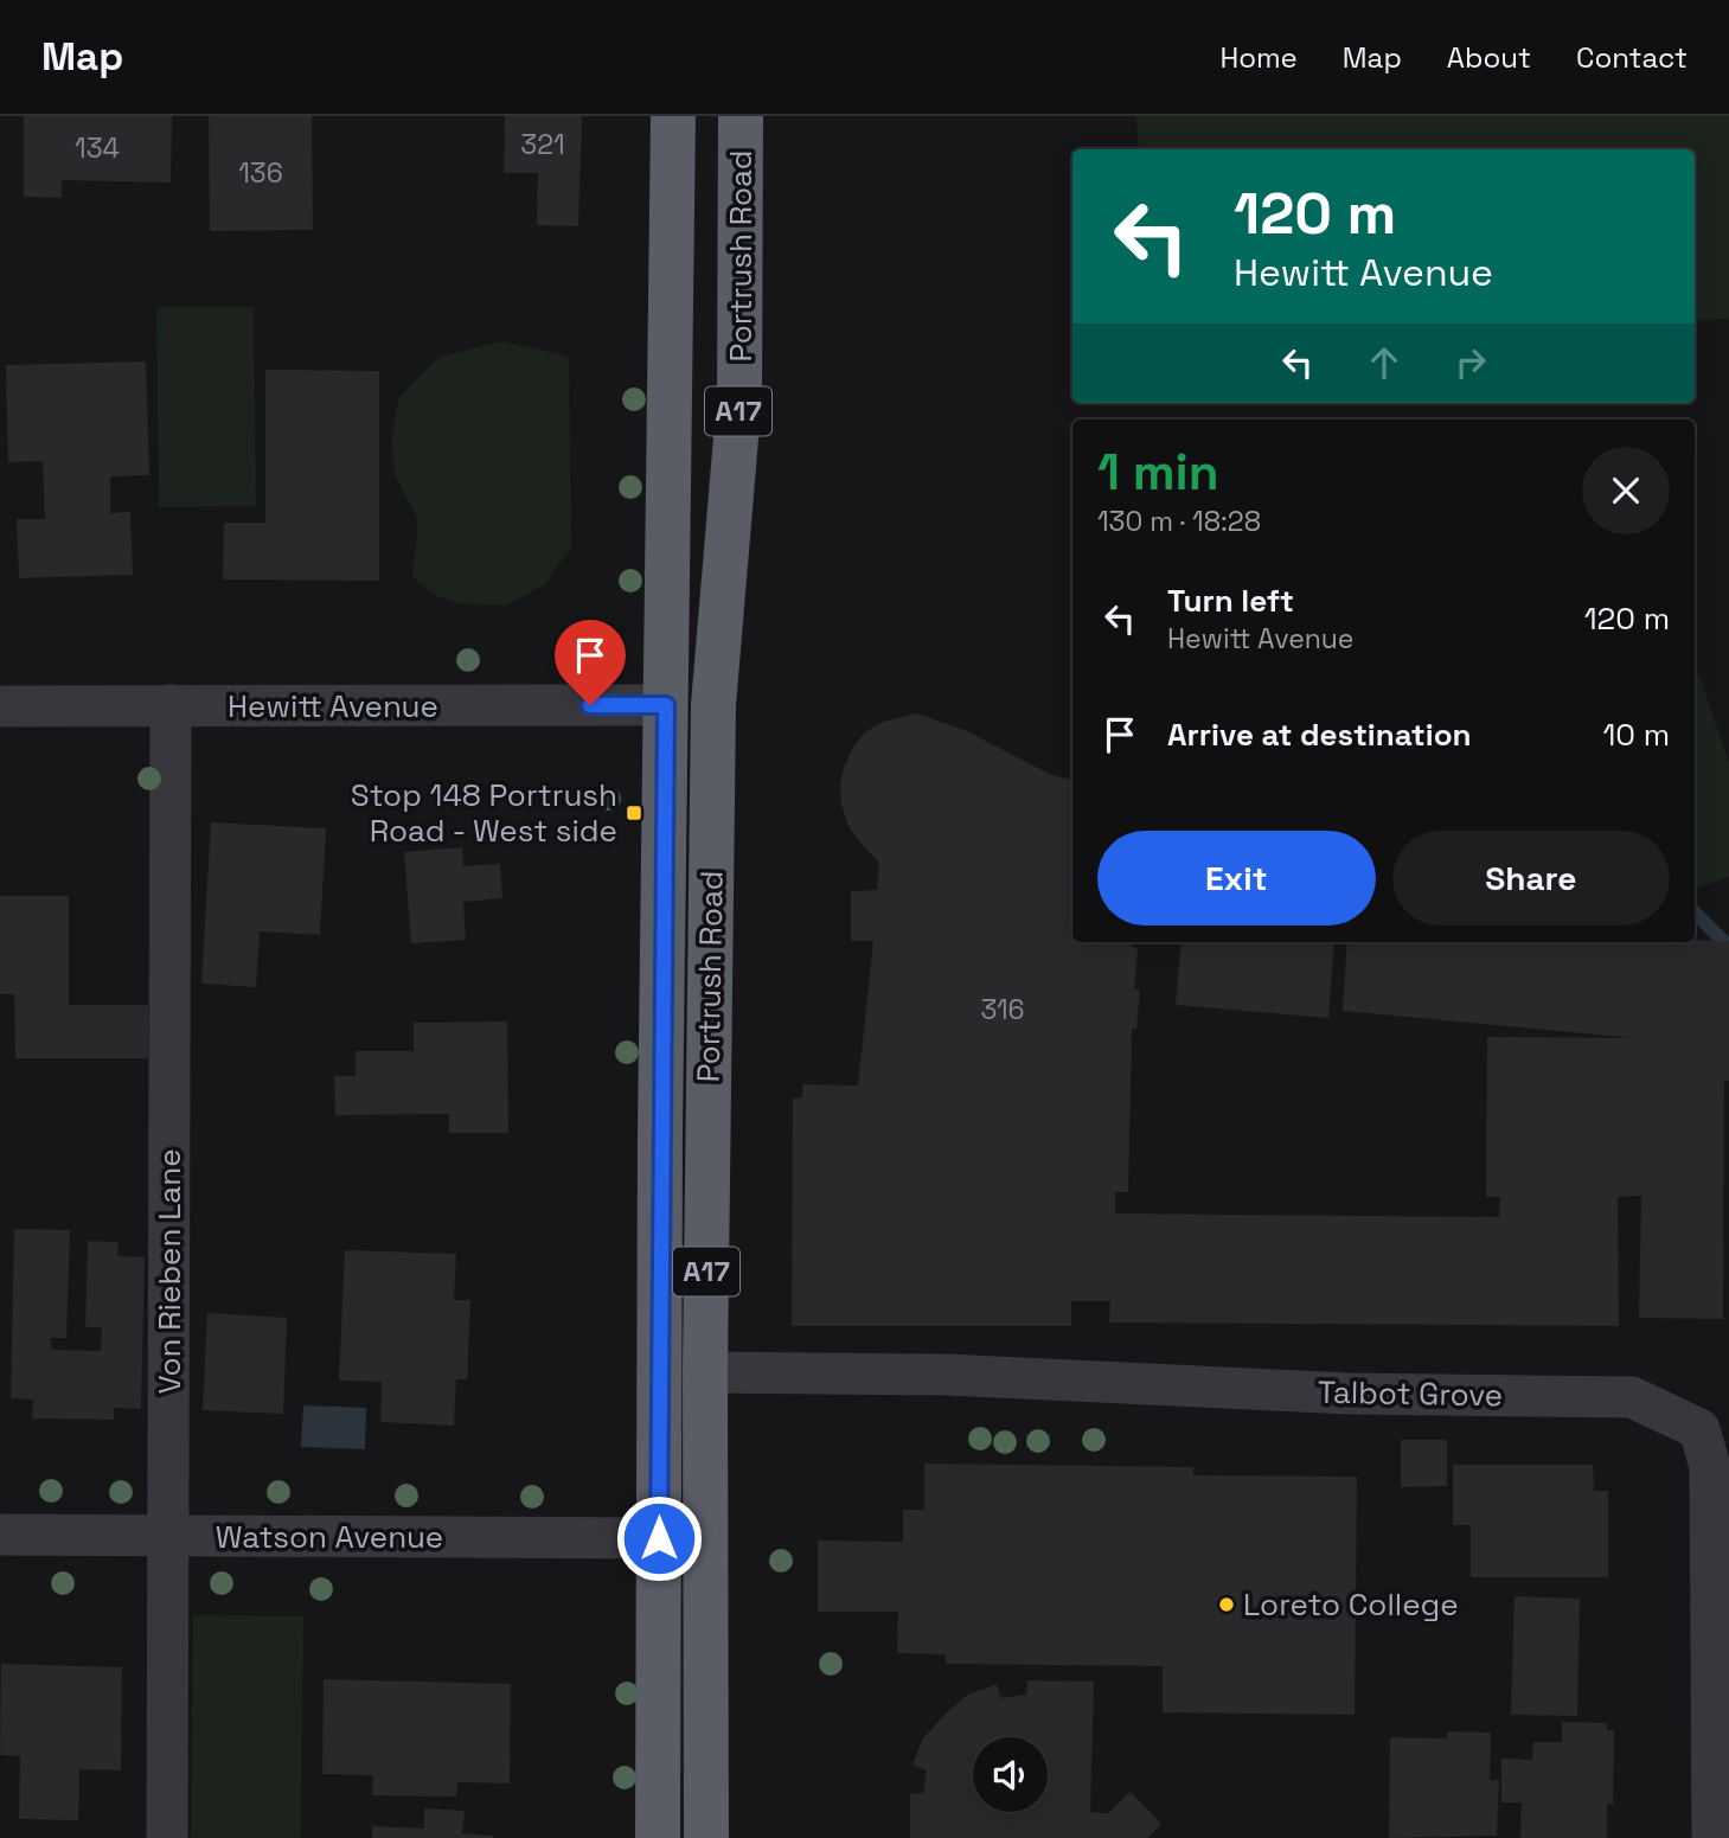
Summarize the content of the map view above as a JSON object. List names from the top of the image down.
{
  "streets": {
    "highway": ["Portrush Road", "A17"],
    "street": [
      "Hewitt Avenue",
      "Von Rieben Lane",
      "Talbot Grove",
      "Watson Avenue"
    ]
  },
  "crossings": [
    ["Portrush Road", "Hewitt Avenue"],
    ["Portrush Road", "Talbot Grove"],
    ["Portrush Road", "Watson Avenue"],
    ["Hewitt Avenue", "Von Rieben Lane"],
    ["Von Rieben Lane", "Watson Avenue"]
  ],
  "places": {
    "transit": ["Stop 148 Portrush Road - West side"],
    "other": ["Loreto College"]
  },
  "house_numbers": [
    "321",
    "134",
    "136",
    "316"
  ],
  "page": {
    "header": "Map",
    "nav": [
      "Home",
      "Map",
      "About",
      "Contact"
    ],
    "turn": ["120 m", "Hewitt Avenue"],
    "heading": ["1 min", "130 m · 18:28"],
    "list": [
      {
        "name": "Turn left",
        "note": "Hewitt Avenue",
        "value": "120 m"
      },
      {
        "name": "Arrive at destination",
        "value": "10 m"
      }
    ],
    "buttons": ["Exit", "Share"]
  }
}
